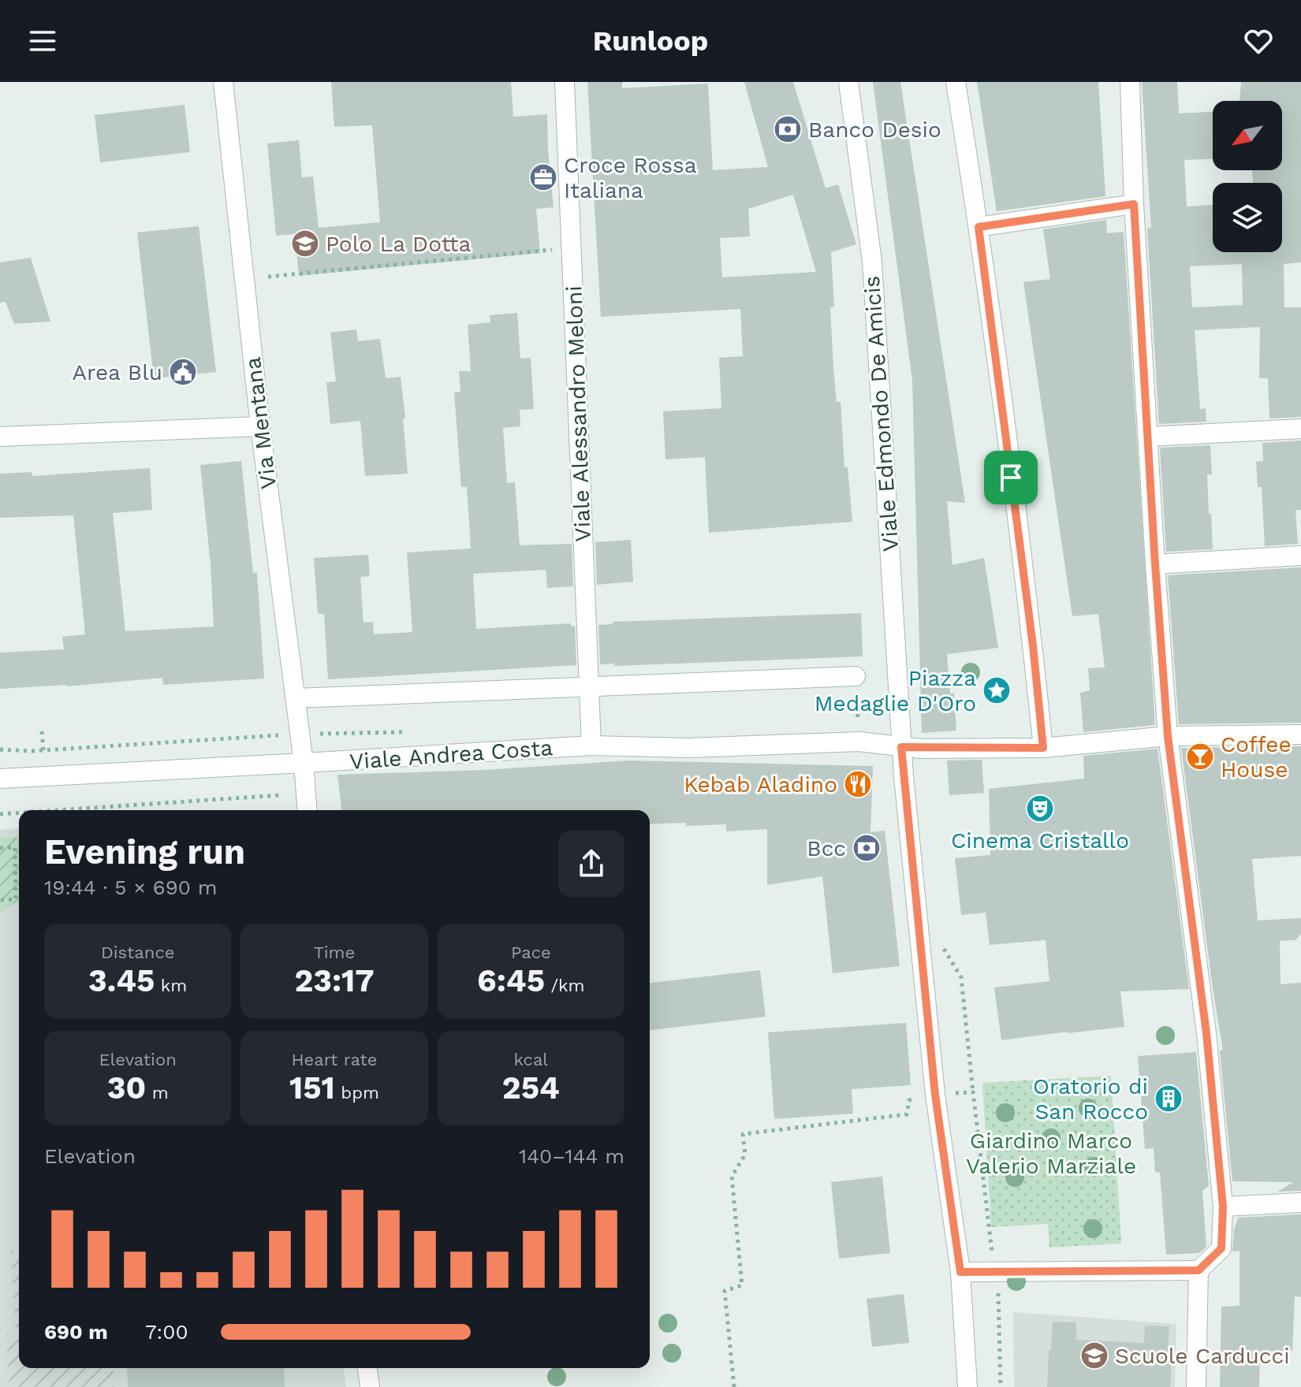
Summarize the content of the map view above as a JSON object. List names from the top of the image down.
{
  "streets": {
    "street": [
      "Viale Alessandro Meloni",
      "Viale Edmondo De Amicis",
      "Via Mentana",
      "Viale Andrea Costa"
    ]
  },
  "crossings": [
    ["Viale Alessandro Meloni", "Viale Andrea Costa"],
    ["Viale Edmondo De Amicis", "Viale Andrea Costa"],
    ["Via Mentana", "Viale Andrea Costa"]
  ],
  "parks": ["Giardino Marco Valerio Marziale"],
  "places": {
    "bank": ["Banco Desio", "Bcc"],
    "office": ["Croce Rossa Italiana"],
    "school or university": ["Polo La Dotta", "Scuole Carducci"],
    "public building": ["Area Blu"],
    "place": ["Piazza Medaglie D'Oro"],
    "bar": ["Coffee House"],
    "restaurant": ["Kebab Aladino"],
    "theatre": ["Cinema Cristallo"],
    "building": ["Oratorio di San Rocco"]
  },
  "north": "bottom left",
  "page": {
    "header": "Runloop",
    "heading": ["Evening run", "19:44 · 5 × 690 m"],
    "stats": [
      ["Distance", "3.45 km"],
      ["Time", "23:17"],
      ["Pace", "6:45 /km"],
      ["Elevation", "30 m"],
      ["Heart rate", "151 bpm"],
      ["kcal", "254"]
    ],
    "chart": ["Elevation", "140–144 m"],
    "list": [
      {
        "name": "690 m",
        "note": "7:00"
      }
    ]
  }
}
